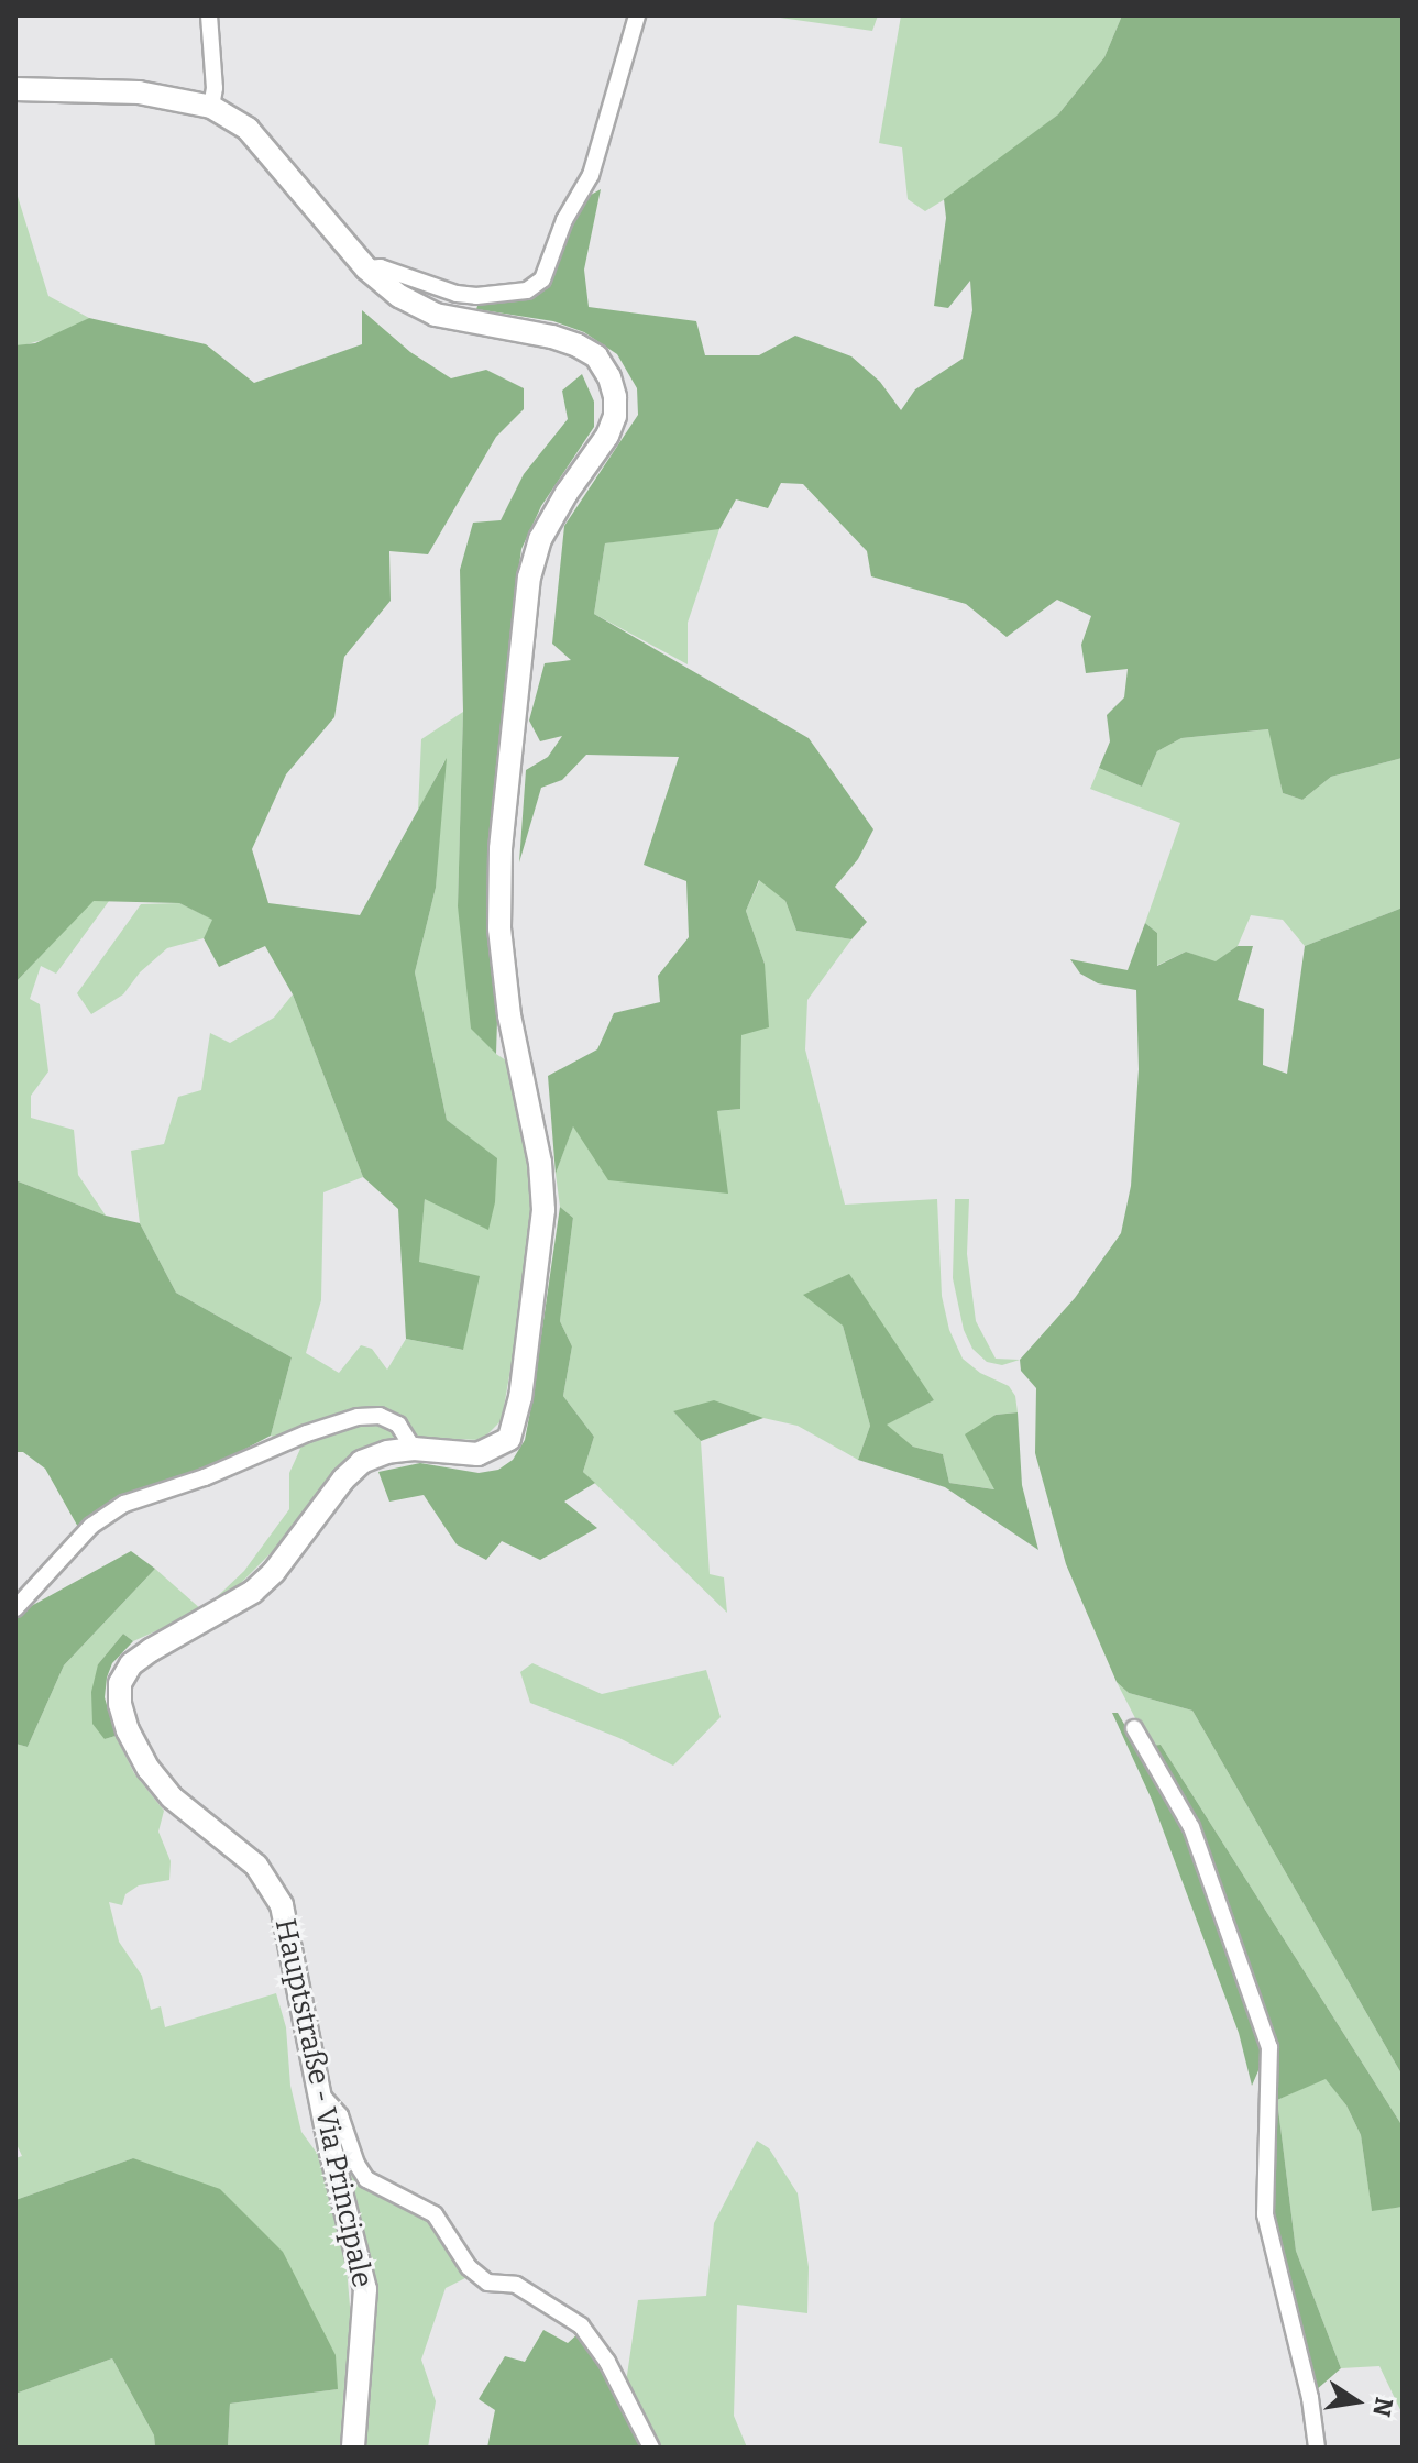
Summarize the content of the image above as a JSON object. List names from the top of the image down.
{
  "streets": {
    "main road": ["Hauptstraße - Via Principale"]
  },
  "north": "right"
}
